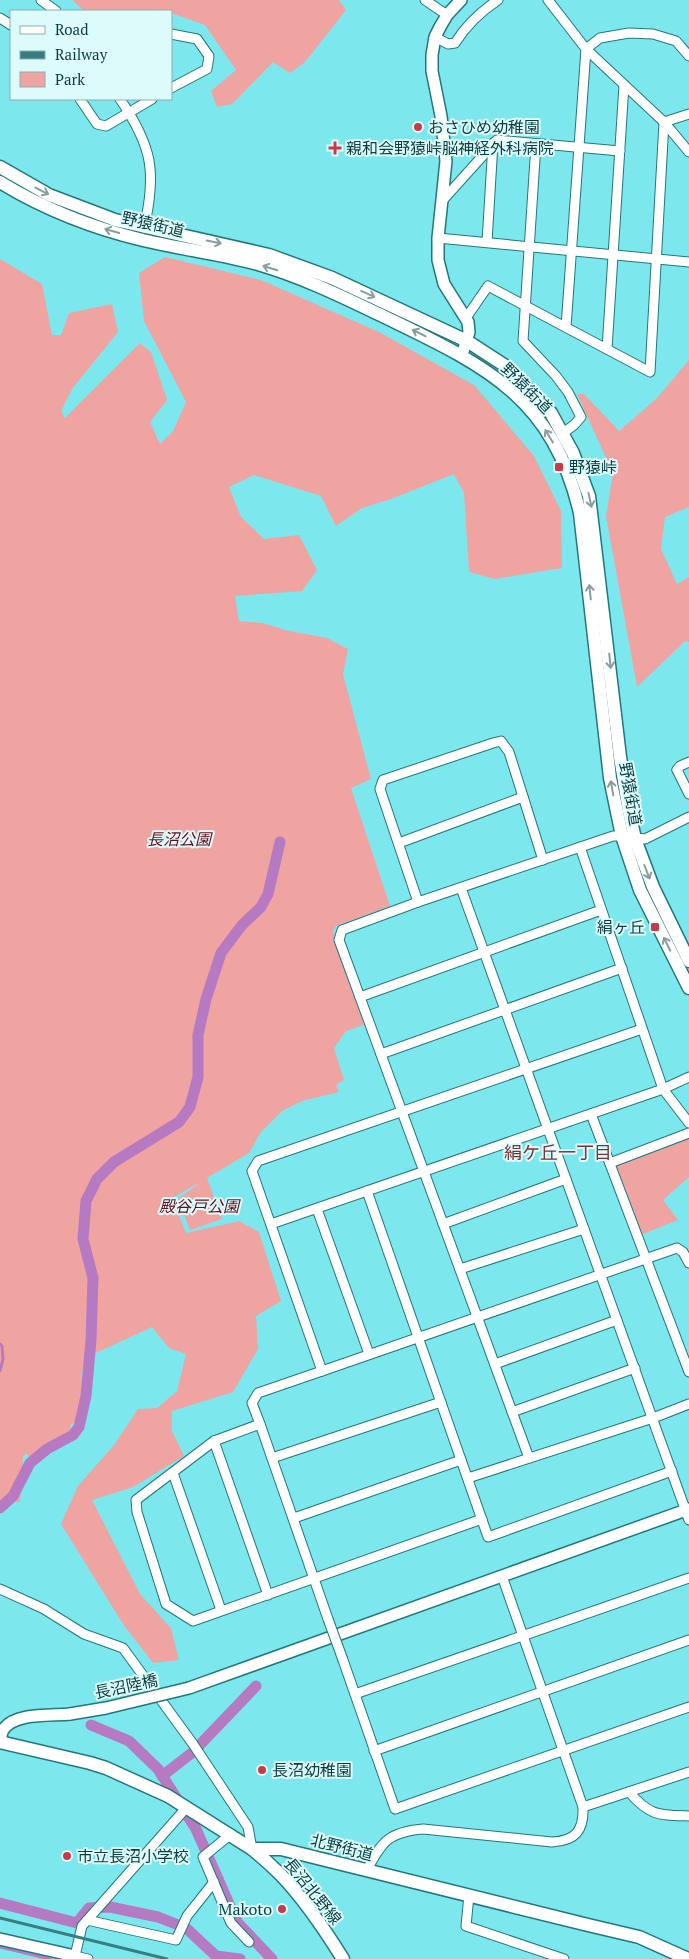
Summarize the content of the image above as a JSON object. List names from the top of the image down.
{
  "streets": {
    "main road": ["野猿街道", "北野街道", "長沼北野線"],
    "street": ["長沼陸橋"]
  },
  "crossings": [
    ["北野街道", "長沼北野線"]
  ],
  "districts": ["絹ケ丘一丁目"],
  "parks": ["長沼公園", "殿谷戸公園"],
  "places": {
    "other": [
      "おさひめ幼稚園",
      "長沼幼稚園",
      "市立長沼小学校",
      "Makoto"
    ],
    "health": ["親和会野猿峠脳神経外科病院"],
    "transit": ["野猿峠", "絹ヶ丘"]
  },
  "legend": ["Road", "Railway", "Park"]
}
